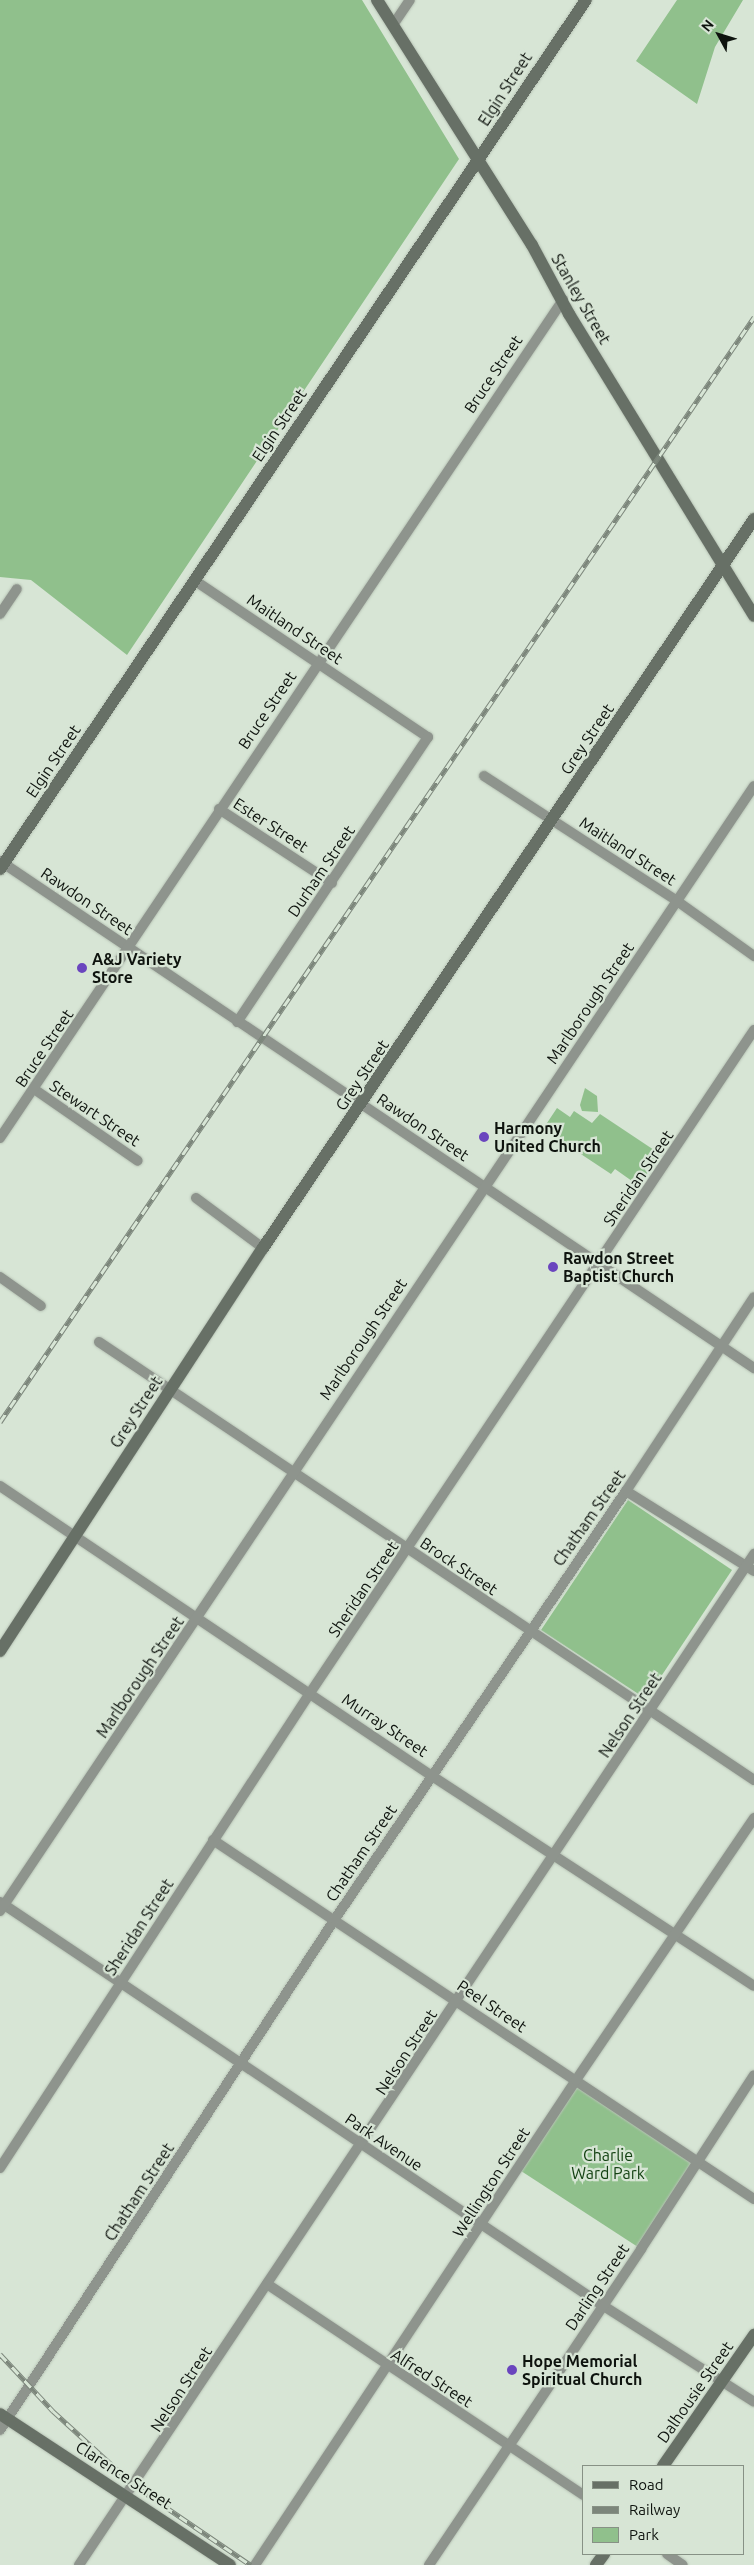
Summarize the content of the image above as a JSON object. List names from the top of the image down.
{
  "streets": {
    "street": [
      "Elgin Street",
      "Stanley Street",
      "Bruce Street",
      "Maitland Street",
      "Grey Street",
      "Ester Street",
      "Durham Street",
      "Rawdon Street",
      "Marlborough Street",
      "Stewart Street",
      "Sheridan Street",
      "Chatham Street",
      "Brock Street",
      "Nelson Street",
      "Murray Street",
      "Peel Street",
      "Park Avenue",
      "Wellington Street",
      "Darling Street",
      "Alfred Street",
      "Dalhousie Street",
      "Clarence Street"
    ]
  },
  "crossings": [
    ["Elgin Street", "Stanley Street"],
    ["Elgin Street", "Maitland Street"],
    ["Elgin Street", "Rawdon Street"],
    ["Stanley Street", "Bruce Street"],
    ["Stanley Street", "Grey Street"],
    ["Bruce Street", "Maitland Street"],
    ["Bruce Street", "Ester Street"],
    ["Bruce Street", "Rawdon Street"],
    ["Bruce Street", "Stewart Street"],
    ["Maitland Street", "Grey Street"],
    ["Maitland Street", "Durham Street"],
    ["Maitland Street", "Marlborough Street"],
    ["Grey Street", "Rawdon Street"],
    ["Grey Street", "Brock Street"],
    ["Grey Street", "Murray Street"],
    ["Ester Street", "Durham Street"],
    ["Durham Street", "Rawdon Street"],
    ["Rawdon Street", "Marlborough Street"],
    ["Rawdon Street", "Sheridan Street"],
    ["Rawdon Street", "Chatham Street"],
    ["Marlborough Street", "Brock Street"],
    ["Marlborough Street", "Murray Street"],
    ["Marlborough Street", "Park Avenue"],
    ["Sheridan Street", "Brock Street"],
    ["Sheridan Street", "Murray Street"],
    ["Sheridan Street", "Peel Street"],
    ["Sheridan Street", "Park Avenue"],
    ["Chatham Street", "Brock Street"],
    ["Chatham Street", "Murray Street"],
    ["Chatham Street", "Peel Street"],
    ["Chatham Street", "Park Avenue"],
    ["Chatham Street", "Clarence Street"],
    ["Brock Street", "Nelson Street"],
    ["Nelson Street", "Murray Street"],
    ["Nelson Street", "Peel Street"],
    ["Nelson Street", "Park Avenue"],
    ["Nelson Street", "Alfred Street"],
    ["Nelson Street", "Clarence Street"],
    ["Murray Street", "Wellington Street"],
    ["Peel Street", "Wellington Street"],
    ["Peel Street", "Darling Street"],
    ["Park Avenue", "Wellington Street"],
    ["Park Avenue", "Darling Street"],
    ["Park Avenue", "Dalhousie Street"],
    ["Wellington Street", "Alfred Street"],
    ["Darling Street", "Alfred Street"]
  ],
  "parks": ["Charlie Ward Park"],
  "places": [
    "A&J Variety Store",
    "Harmony United Church",
    "Rawdon Street Baptist Church",
    "Hope Memorial Spiritual Church"
  ],
  "legend": ["Road", "Railway", "Park"],
  "north": "top left"
}
